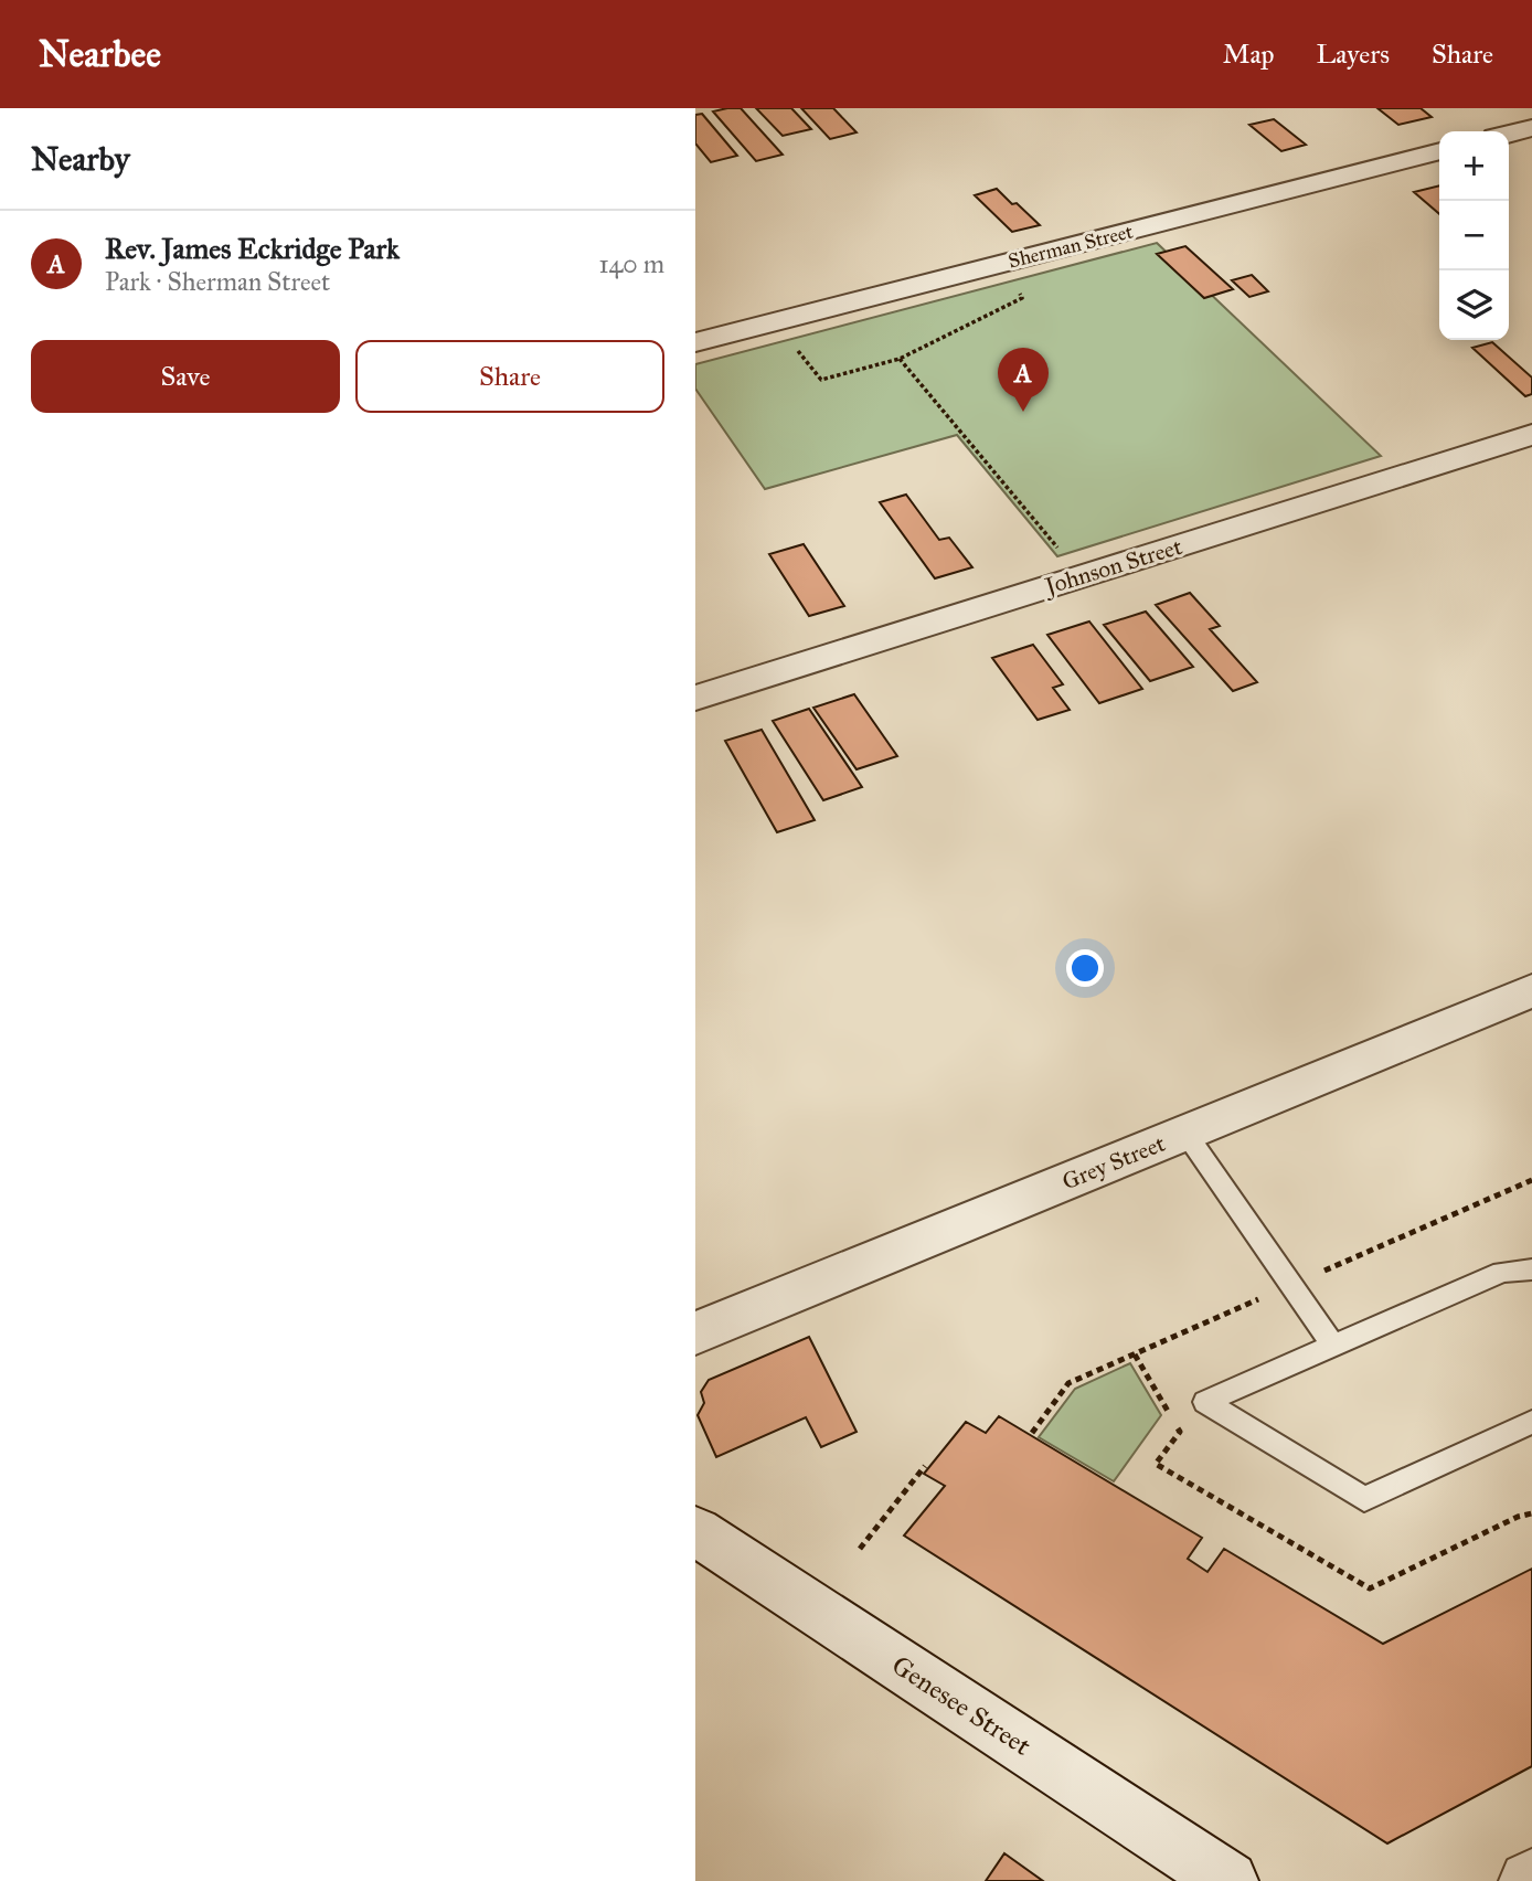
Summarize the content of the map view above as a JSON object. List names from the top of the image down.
{
  "streets": {
    "street": [
      "Sherman Street",
      "Johnson Street",
      "Grey Street",
      "Genesee Street"
    ]
  },
  "page": {
    "header": "Nearbee",
    "nav": ["Map", "Layers", "Share"],
    "heading": "Nearby",
    "map_buttons": ["+", "−"],
    "list": [
      {
        "mark": "A",
        "name": "Rev. James Eckridge Park",
        "note": "Park · Sherman Street",
        "value": "140 m"
      }
    ],
    "buttons": ["Save", "Share"],
    "pins": "A"
  }
}
